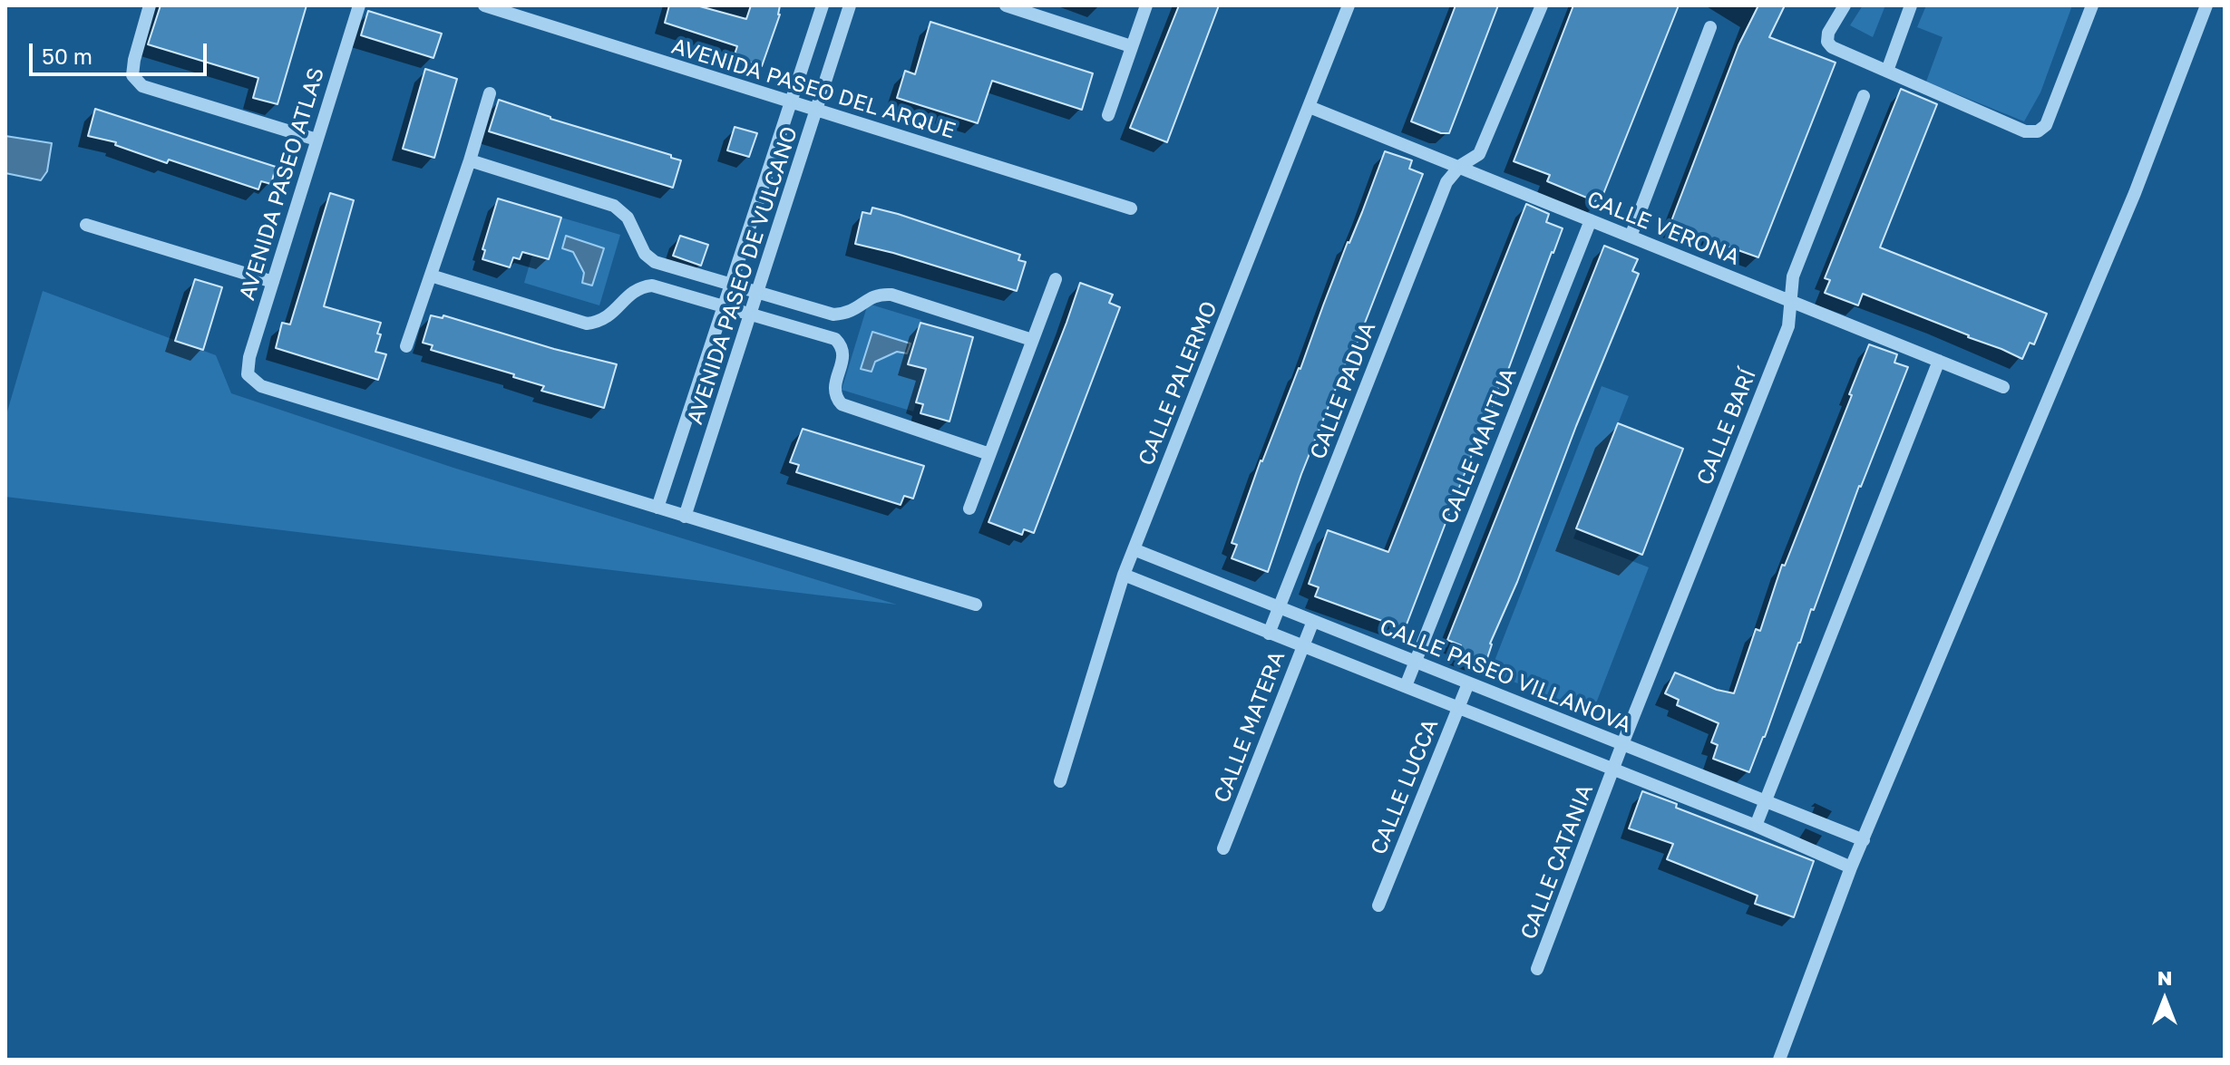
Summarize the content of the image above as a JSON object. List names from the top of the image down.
{
  "streets": {
    "street": [
      "AVENIDA PASEO DEL ARQUE",
      "AVENIDA PASEO ATLAS",
      "CALLE VERONA",
      "AVENIDA PASEO DE VULCANO",
      "CALLE PALERMO",
      "CALLE PADUA",
      "CALLE BARÍ",
      "CALLE MANTUA",
      "CALLE PASEO VILLANOVA",
      "CALLE MATERA",
      "CALLE LUCCA",
      "CALLE CATANIA"
    ]
  },
  "crossings": [
    ["AVENIDA PASEO DEL ARQUE", "AVENIDA PASEO DE VULCANO"],
    ["AVENIDA PASEO ATLAS", "AVENIDA PASEO DE VULCANO"],
    ["CALLE VERONA", "CALLE PALERMO"],
    ["CALLE VERONA", "CALLE PADUA"],
    ["CALLE VERONA", "CALLE BARÍ"],
    ["CALLE VERONA", "CALLE MANTUA"],
    ["CALLE PALERMO", "CALLE PASEO VILLANOVA"],
    ["CALLE PADUA", "CALLE PASEO VILLANOVA"],
    ["CALLE BARÍ", "CALLE PASEO VILLANOVA"],
    ["CALLE BARÍ", "CALLE CATANIA"],
    ["CALLE MANTUA", "CALLE PASEO VILLANOVA"],
    ["CALLE PASEO VILLANOVA", "CALLE MATERA"],
    ["CALLE PASEO VILLANOVA", "CALLE LUCCA"]
  ],
  "scale_bar": "50 m",
  "north": "top"
}
